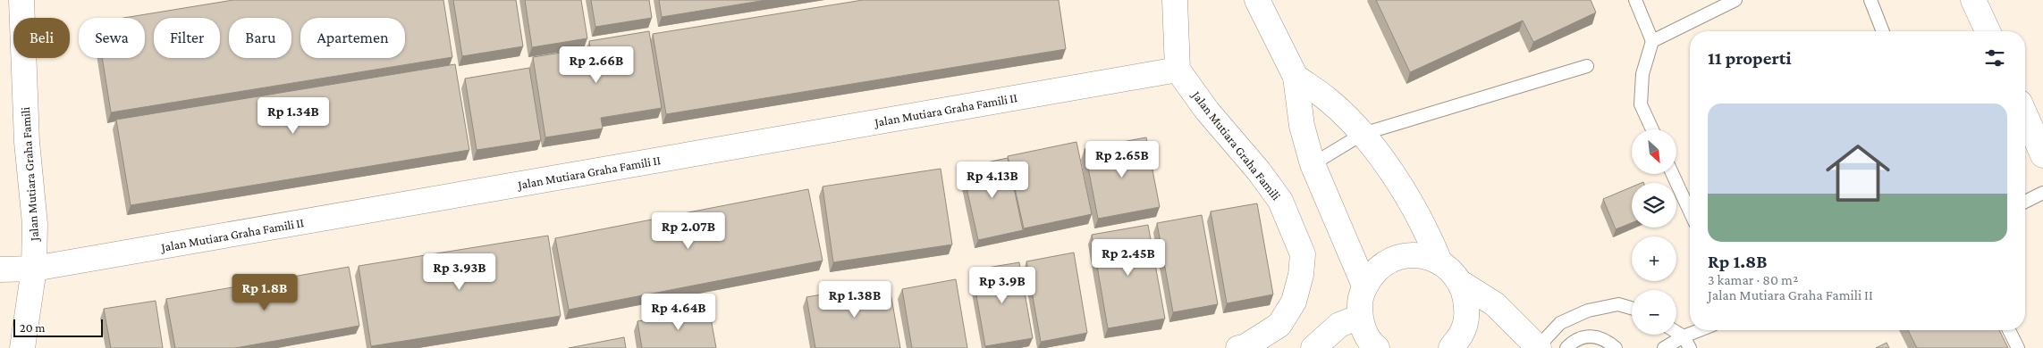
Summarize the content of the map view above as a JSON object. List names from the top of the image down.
{
  "streets": {
    "street": ["Jalan Mutiara Graha Famili II", "Jalan Mutiara Graha Famili"]
  },
  "crossings": [
    ["Jalan Mutiara Graha Famili II", "Jalan Mutiara Graha Famili"]
  ],
  "scale_bar": "20 m",
  "north": "bottom right",
  "page": {
    "chip": [
      "Beli",
      "Sewa",
      "Filter",
      "Baru",
      "Apartemen"
    ],
    "heading": "11 properti",
    "price": [
      "Rp 2.66B",
      "Rp 1.34B",
      "Rp 2.65B",
      "Rp 4.13B",
      "Rp 2.07B",
      "Rp 2.45B",
      "Rp 3.93B",
      "Rp 3.9B",
      "Rp 1.8B",
      "Rp 1.38B",
      "Rp 4.64B"
    ],
    "list": [
      {
        "name": "Rp 1.8B",
        "note": "3 kamar · 80 m² · Jalan Mutiara Graha Famili II"
      }
    ],
    "map_buttons": ["+", "−"],
    "scale": "20 m"
  }
}
